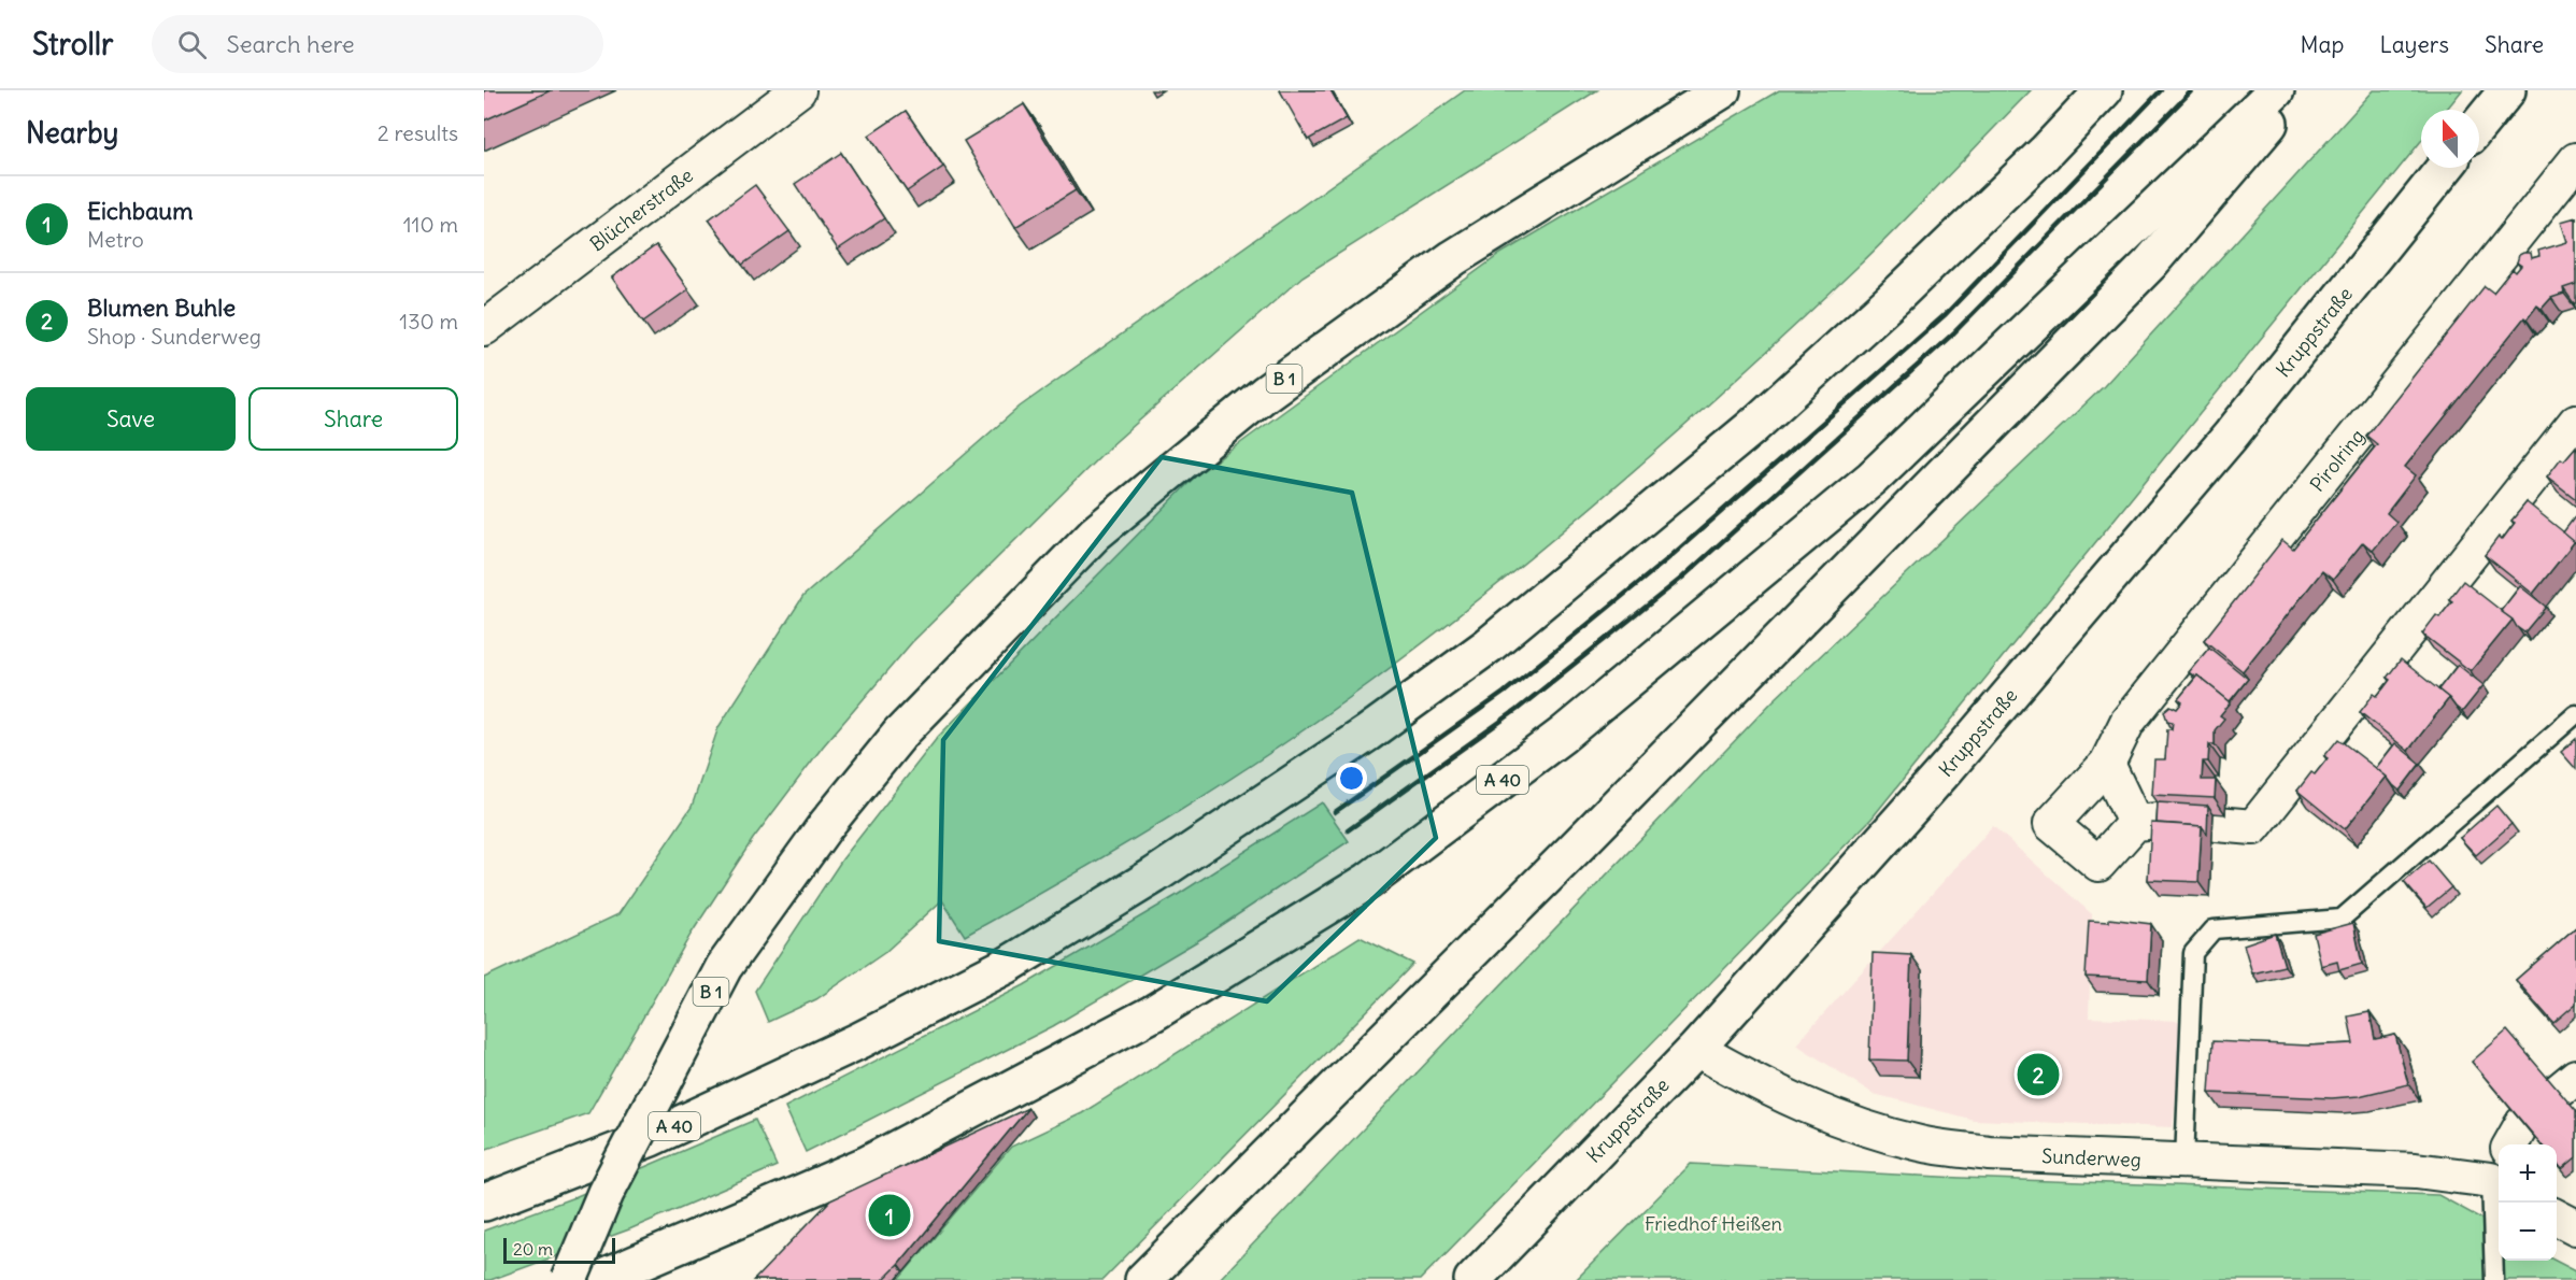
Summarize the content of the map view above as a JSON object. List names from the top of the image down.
{
  "streets": {
    "main road": ["Kruppstraße", "B 1", "A 40"],
    "street": ["Blücherstraße", "Pirolring", "Sunderweg"]
  },
  "crossings": [
    ["Kruppstraße", "Sunderweg"]
  ],
  "parks": ["Friedhof Heißen"],
  "scale_bar": "20 m",
  "north": "top",
  "page": {
    "header": "Strollr",
    "search": "Search here",
    "nav": ["Map", "Layers", "Share"],
    "heading": ["Nearby", "2 results"],
    "list": [
      {
        "mark": "1",
        "name": "Eichbaum",
        "note": "Metro",
        "value": "110 m"
      },
      {
        "mark": "2",
        "name": "Blumen Buhle",
        "note": "Shop · Sunderweg",
        "value": "130 m"
      }
    ],
    "buttons": ["Save", "Share"],
    "pins": ["2", "1"],
    "map_buttons": ["+", "−"],
    "scale": "20 m"
  }
}
